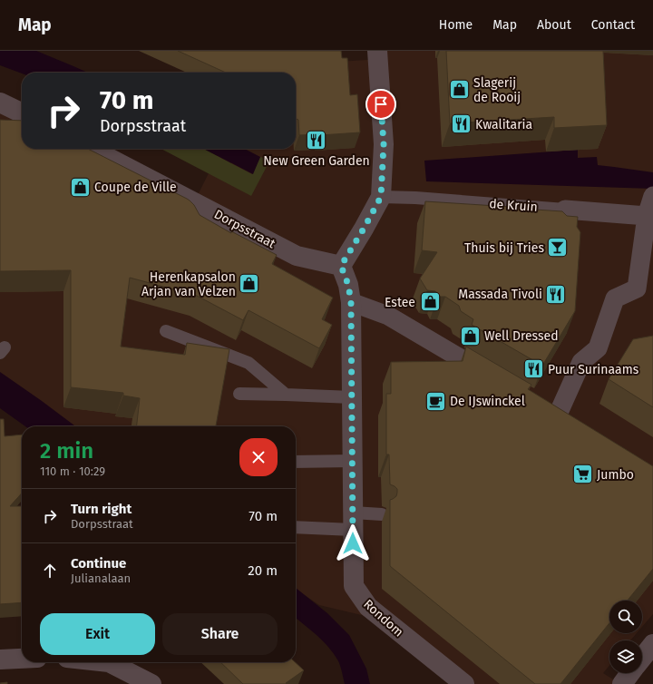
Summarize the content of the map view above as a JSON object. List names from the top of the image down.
{
  "streets": {
    "street": ["de Kruin", "Dorpsstraat", "Rondom"]
  },
  "crossings": [
    ["Dorpsstraat", "Rondom"]
  ],
  "places": {
    "shop": [
      "Slagerij de Rooij",
      "Coupe de Ville",
      "Herenkapsalon Arjan van Velzen",
      "Estee",
      "Well Dressed"
    ],
    "restaurant": [
      "Kwalitaria",
      "New Green Garden",
      "Massada Tivoli",
      "Puur Surinaams"
    ],
    "bar": ["Thuis bij Tries"],
    "cafe": ["De IJswinckel"],
    "supermarket": ["Jumbo"]
  },
  "page": {
    "header": "Map",
    "nav": [
      "Home",
      "Map",
      "About",
      "Contact"
    ],
    "turn": ["70 m", "Dorpsstraat"],
    "heading": ["2 min", "110 m · 10:29"],
    "list": [
      {
        "name": "Turn right",
        "note": "Dorpsstraat",
        "value": "70 m"
      },
      {
        "name": "Continue",
        "note": "Julianalaan",
        "value": "20 m"
      }
    ],
    "buttons": ["Exit", "Share"]
  }
}
